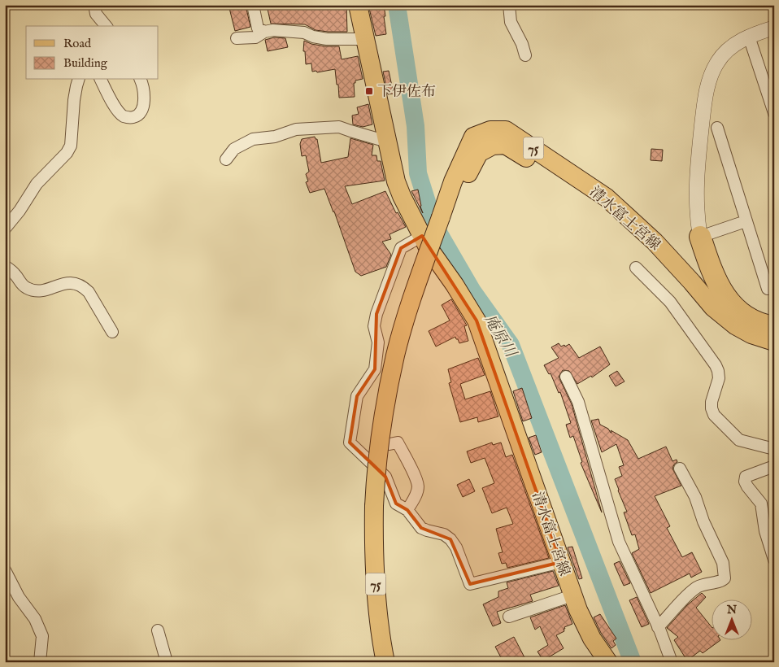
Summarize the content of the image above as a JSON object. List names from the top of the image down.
{
  "streets": {
    "main road": ["75", "清水富士宮線"]
  },
  "water": ["庵原川"],
  "places": {
    "transit": ["下伊佐布"]
  },
  "legend": ["Road", "Building"],
  "north": "top"
}
